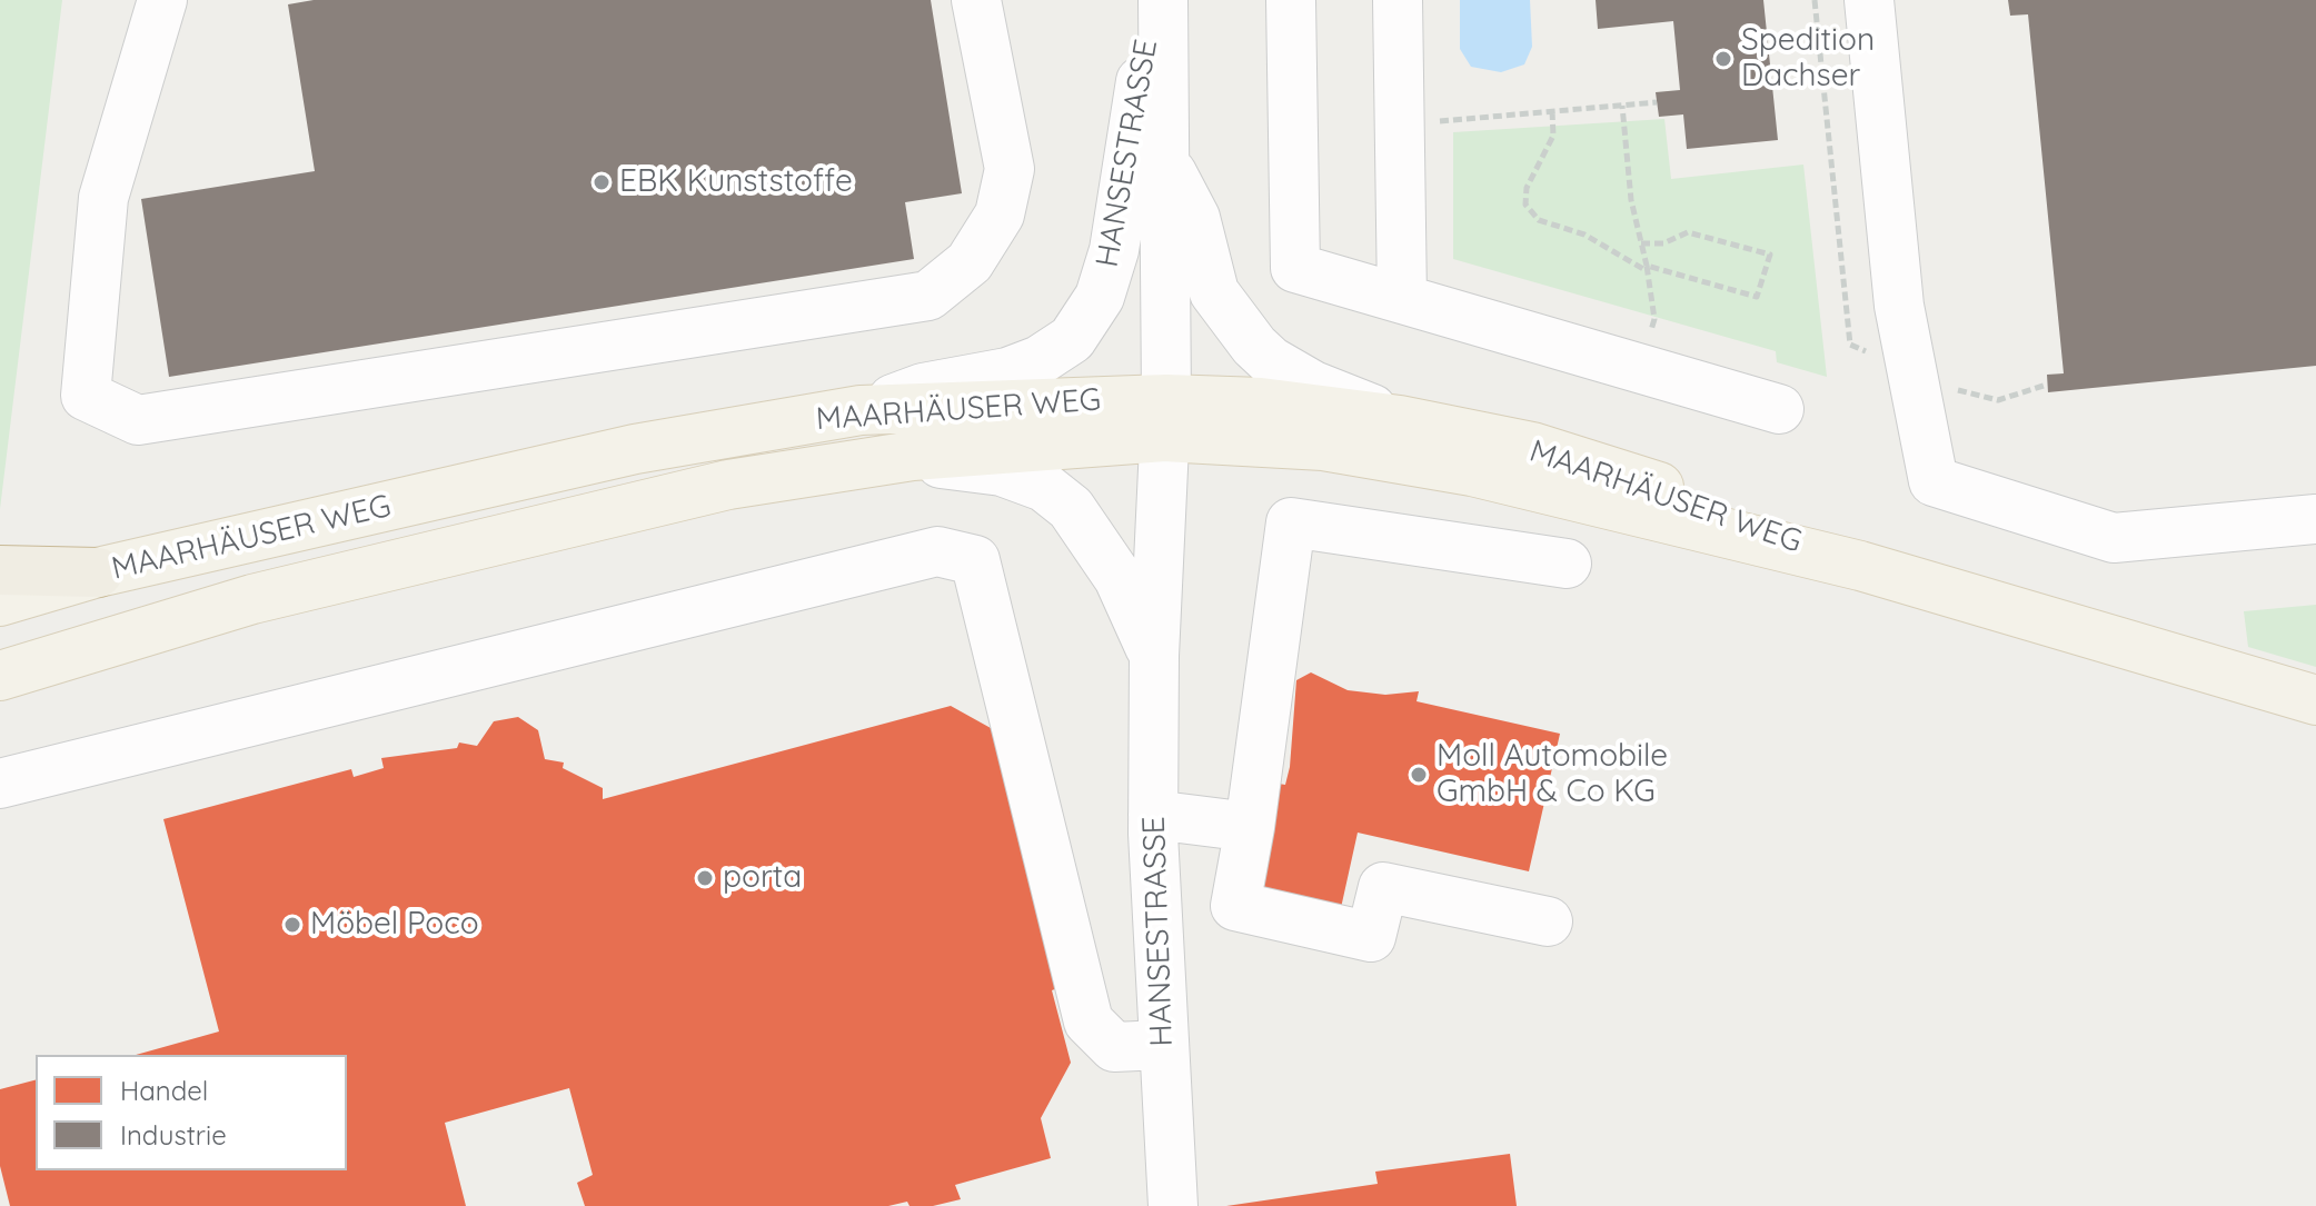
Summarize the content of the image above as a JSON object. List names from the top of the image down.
{
  "streets": {
    "main road": ["MAARHÄUSER WEG"],
    "street": ["HANSESTRASSE"]
  },
  "crossings": [
    ["HANSESTRASSE", "MAARHÄUSER WEG"]
  ],
  "places": [
    "Spedition Dachser",
    "EBK Kunststoffe",
    "Moll Automobile GmbH & Co KG",
    "porta",
    "Möbel Poco"
  ],
  "legend": ["Handel", "Industrie"]
}
